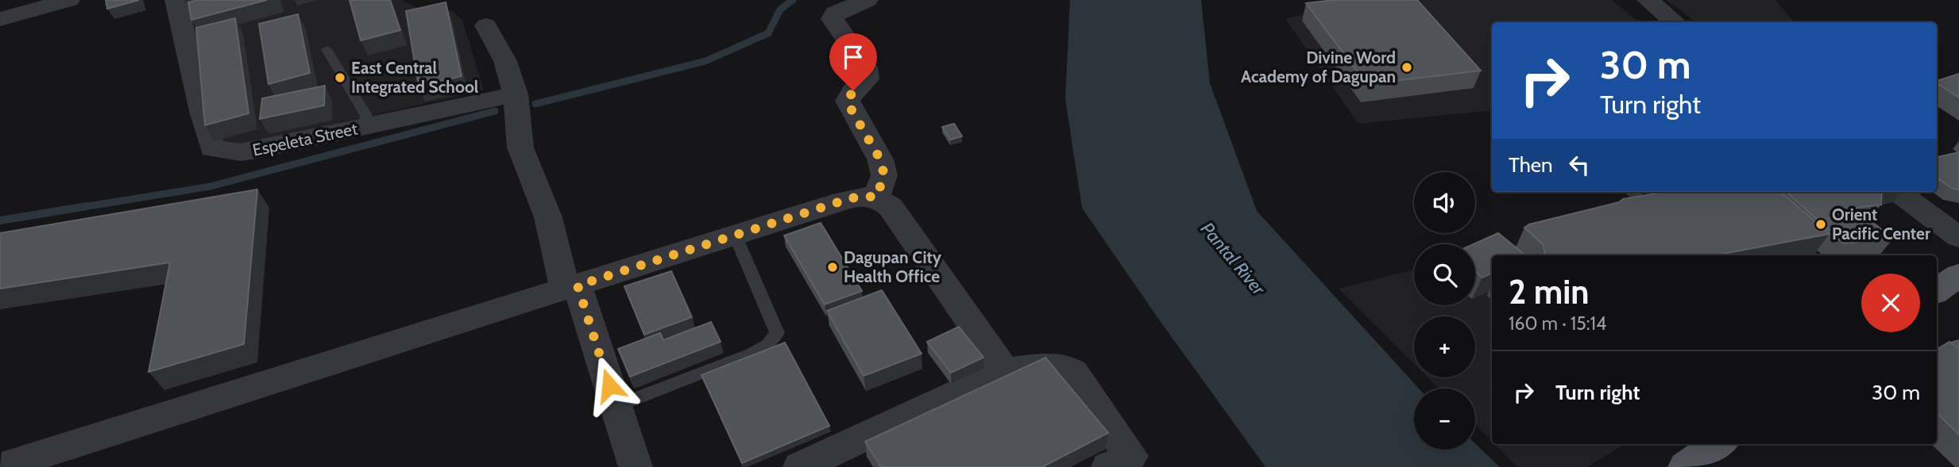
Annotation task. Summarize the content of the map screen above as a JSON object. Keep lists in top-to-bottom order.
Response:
{
  "streets": {
    "street": ["Espeleta Street"]
  },
  "water": ["Pantal River"],
  "places": [
    "Divine Word Academy of Dagupan",
    "East Central Integrated School",
    "Orient Pacific Center",
    "Dagupan City Health Office"
  ],
  "page": {
    "turn": ["30 m", "Turn right"],
    "then": "Then",
    "map_buttons": ["+", "−"],
    "heading": ["2 min", "160 m · 15:14"],
    "list": [
      {
        "name": "Turn right",
        "value": "30 m"
      }
    ]
  }
}
